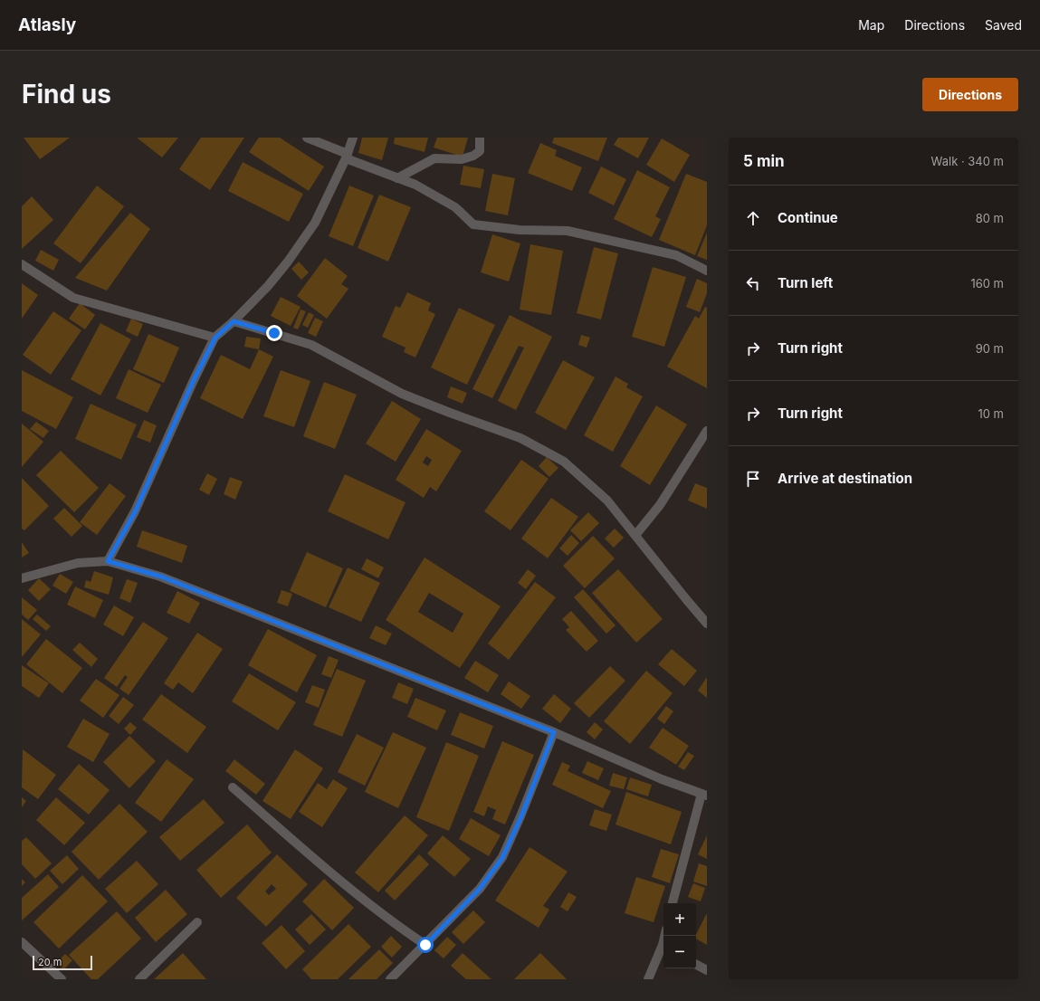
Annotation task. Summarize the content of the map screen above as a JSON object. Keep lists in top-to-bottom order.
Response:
{
  "scale_bar": "20 m",
  "page": {
    "header": "Atlasly",
    "nav": ["Map", "Directions", "Saved"],
    "buttons": "Directions",
    "title": "Find us",
    "heading": ["5 min", "Walk · 340 m"],
    "list": [
      ["Continue", "80 m"],
      ["Turn left", "160 m"],
      ["Turn right", "90 m"],
      ["Turn right", "10 m"],
      "Arrive at destination"
    ],
    "map_buttons": ["+", "−"],
    "scale": "20 m"
  }
}
